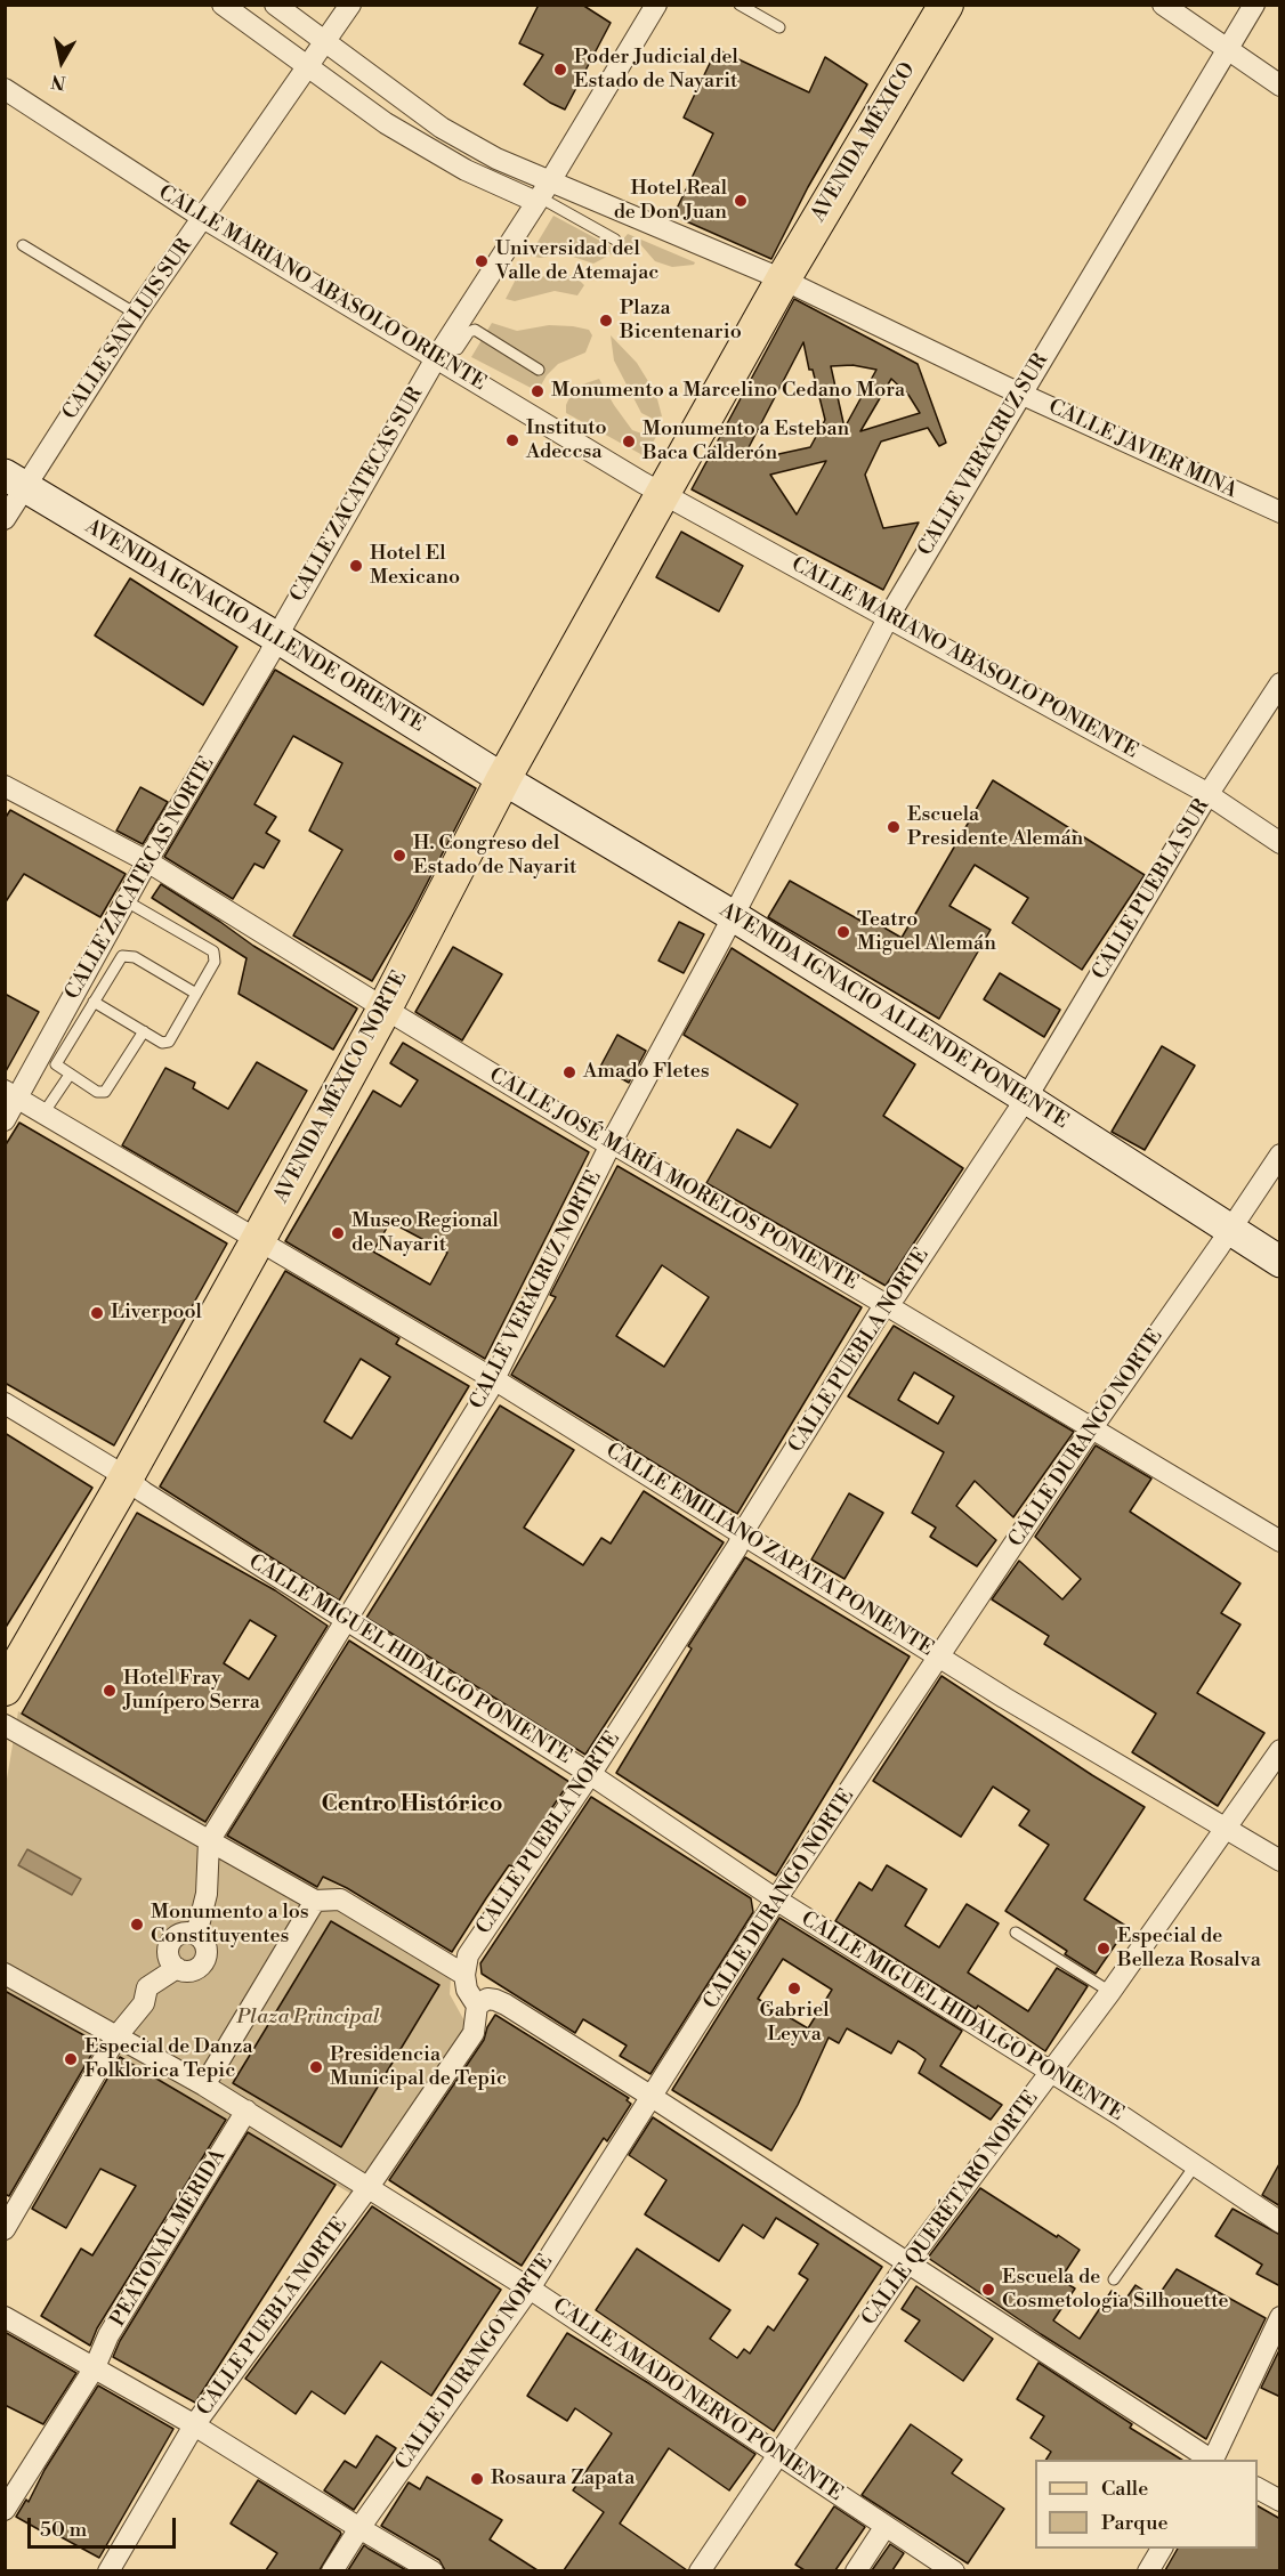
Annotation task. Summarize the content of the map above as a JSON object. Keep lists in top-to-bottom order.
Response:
{
  "streets": {
    "main road": [
      "AVENIDA MÉXICO",
      "AVENIDA IGNACIO ALLENDE ORIENTE",
      "AVENIDA IGNACIO ALLENDE PONIENTE",
      "AVENIDA MÉXICO NORTE"
    ],
    "street": [
      "CALLE MARIANO ABASOLO ORIENTE",
      "CALLE SAN LUIS SUR",
      "CALLE JAVIER MINA",
      "CALLE VERACRUZ SUR",
      "CALLE ZACATECAS SUR",
      "CALLE MARIANO ABASOLO PONIENTE",
      "CALLE ZACATECAS NORTE",
      "CALLE PUEBLA SUR",
      "CALLE JOSÉ MARÍA MORELOS PONIENTE",
      "CALLE VERACRUZ NORTE",
      "CALLE PUEBLA NORTE",
      "CALLE DURANGO NORTE",
      "CALLE EMILIANO ZAPATA PONIENTE",
      "CALLE MIGUEL HIDALGO PONIENTE",
      "CALLE QUERÉTARO NORTE",
      "PEATONAL MÉRIDA",
      "CALLE AMADO NERVO PONIENTE"
    ]
  },
  "crossings": [
    ["AVENIDA MÉXICO", "CALLE MARIANO ABASOLO ORIENTE"],
    ["AVENIDA MÉXICO", "CALLE JAVIER MINA"],
    ["AVENIDA MÉXICO", "CALLE MARIANO ABASOLO PONIENTE"],
    ["AVENIDA MÉXICO", "AVENIDA MÉXICO NORTE"],
    ["CALLE MARIANO ABASOLO ORIENTE", "CALLE SAN LUIS SUR"],
    ["CALLE MARIANO ABASOLO ORIENTE", "CALLE ZACATECAS SUR"],
    ["CALLE MARIANO ABASOLO ORIENTE", "CALLE MARIANO ABASOLO PONIENTE"],
    ["CALLE MARIANO ABASOLO ORIENTE", "AVENIDA MÉXICO NORTE"],
    ["CALLE SAN LUIS SUR", "CALLE JAVIER MINA"],
    ["CALLE SAN LUIS SUR", "AVENIDA IGNACIO ALLENDE ORIENTE"],
    ["CALLE JAVIER MINA", "CALLE VERACRUZ SUR"],
    ["CALLE JAVIER MINA", "CALLE ZACATECAS SUR"],
    ["CALLE VERACRUZ SUR", "CALLE MARIANO ABASOLO PONIENTE"],
    ["CALLE VERACRUZ SUR", "AVENIDA IGNACIO ALLENDE PONIENTE"],
    ["CALLE VERACRUZ SUR", "CALLE VERACRUZ NORTE"],
    ["CALLE ZACATECAS SUR", "AVENIDA IGNACIO ALLENDE ORIENTE"],
    ["CALLE ZACATECAS SUR", "CALLE ZACATECAS NORTE"],
    ["AVENIDA IGNACIO ALLENDE ORIENTE", "CALLE ZACATECAS NORTE"],
    ["AVENIDA IGNACIO ALLENDE ORIENTE", "AVENIDA IGNACIO ALLENDE PONIENTE"],
    ["AVENIDA IGNACIO ALLENDE ORIENTE", "AVENIDA MÉXICO NORTE"],
    ["CALLE MARIANO ABASOLO PONIENTE", "CALLE PUEBLA SUR"],
    ["CALLE MARIANO ABASOLO PONIENTE", "AVENIDA MÉXICO NORTE"],
    ["CALLE ZACATECAS NORTE", "CALLE JOSÉ MARÍA MORELOS PONIENTE"],
    ["CALLE ZACATECAS NORTE", "CALLE EMILIANO ZAPATA PONIENTE"],
    ["CALLE PUEBLA SUR", "AVENIDA IGNACIO ALLENDE PONIENTE"],
    ["CALLE PUEBLA SUR", "CALLE PUEBLA NORTE"],
    ["AVENIDA IGNACIO ALLENDE PONIENTE", "AVENIDA MÉXICO NORTE"],
    ["AVENIDA IGNACIO ALLENDE PONIENTE", "CALLE VERACRUZ NORTE"],
    ["AVENIDA IGNACIO ALLENDE PONIENTE", "CALLE PUEBLA NORTE"],
    ["AVENIDA IGNACIO ALLENDE PONIENTE", "CALLE DURANGO NORTE"],
    ["AVENIDA MÉXICO NORTE", "CALLE JOSÉ MARÍA MORELOS PONIENTE"],
    ["AVENIDA MÉXICO NORTE", "CALLE EMILIANO ZAPATA PONIENTE"],
    ["AVENIDA MÉXICO NORTE", "CALLE MIGUEL HIDALGO PONIENTE"],
    ["CALLE JOSÉ MARÍA MORELOS PONIENTE", "CALLE VERACRUZ NORTE"],
    ["CALLE JOSÉ MARÍA MORELOS PONIENTE", "CALLE PUEBLA NORTE"],
    ["CALLE JOSÉ MARÍA MORELOS PONIENTE", "CALLE DURANGO NORTE"],
    ["CALLE VERACRUZ NORTE", "CALLE EMILIANO ZAPATA PONIENTE"],
    ["CALLE VERACRUZ NORTE", "CALLE MIGUEL HIDALGO PONIENTE"],
    ["CALLE PUEBLA NORTE", "CALLE EMILIANO ZAPATA PONIENTE"],
    ["CALLE PUEBLA NORTE", "CALLE MIGUEL HIDALGO PONIENTE"],
    ["CALLE PUEBLA NORTE", "CALLE AMADO NERVO PONIENTE"],
    ["CALLE DURANGO NORTE", "CALLE EMILIANO ZAPATA PONIENTE"],
    ["CALLE DURANGO NORTE", "CALLE MIGUEL HIDALGO PONIENTE"],
    ["CALLE DURANGO NORTE", "CALLE AMADO NERVO PONIENTE"],
    ["CALLE EMILIANO ZAPATA PONIENTE", "CALLE QUERÉTARO NORTE"],
    ["CALLE MIGUEL HIDALGO PONIENTE", "CALLE QUERÉTARO NORTE"],
    ["CALLE QUERÉTARO NORTE", "CALLE AMADO NERVO PONIENTE"],
    ["PEATONAL MÉRIDA", "CALLE AMADO NERVO PONIENTE"]
  ],
  "districts": ["Centro Histórico"],
  "parks": ["Plaza Principal"],
  "places": [
    "Poder Judicial del Estado de Nayarit",
    "Hotel Real de Don Juan",
    "Universidad del Valle de Atemajac",
    "Plaza Bicentenario",
    "Monumento a Marcelino Cedano Mora",
    "Instituto Adeccsa",
    "Monumento a Esteban Baca Calderón",
    "Hotel El Mexicano",
    "Escuela Presidente Alemán",
    "H. Congreso del Estado de Nayarit",
    "Teatro Miguel Alemán",
    "Amado Fletes",
    "Museo Regional de Nayarit",
    "Liverpool",
    "Hotel Fray Junípero Serra",
    "Monumento a los Constituyentes",
    "Especial de Belleza Rosalva",
    "Gabriel Leyva",
    "Especial de Danza Folklorica Tepic",
    "Presidencia Municipal de Tepic",
    "Escuela de Cosmetologia Silhouette",
    "Rosaura Zapata"
  ],
  "legend": ["Calle", "Parque"],
  "scale_bar": "50 m",
  "north": "bottom"
}
